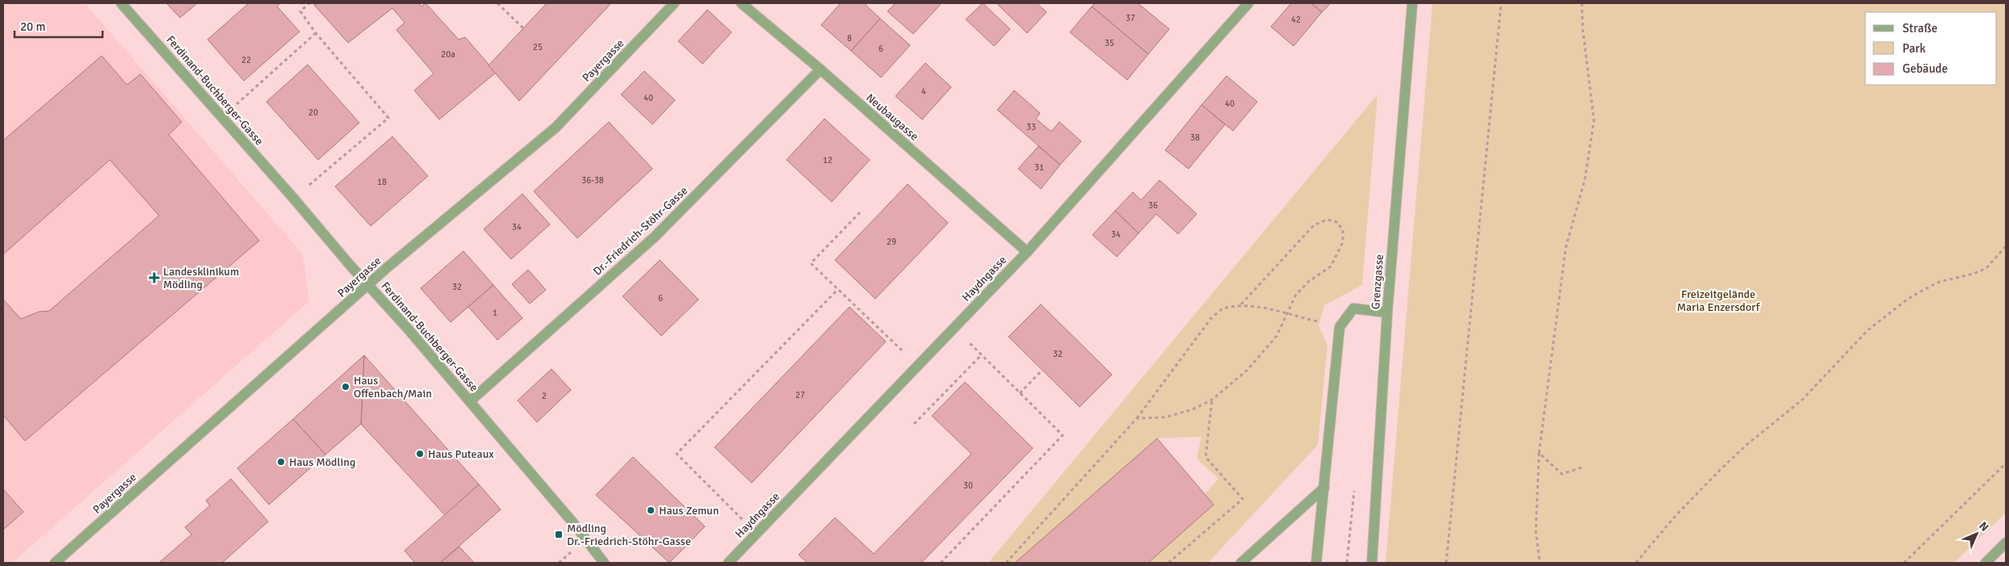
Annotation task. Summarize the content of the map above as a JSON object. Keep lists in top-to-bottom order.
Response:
{
  "streets": {
    "street": [
      "Payergasse",
      "Ferdinand-Buchberger-Gasse",
      "Neubaugasse",
      "Dr.-Friedrich-Stöhr-Gasse",
      "Haydngasse",
      "Grenzgasse"
    ]
  },
  "crossings": [
    ["Payergasse", "Ferdinand-Buchberger-Gasse"],
    ["Ferdinand-Buchberger-Gasse", "Dr.-Friedrich-Stöhr-Gasse"],
    ["Neubaugasse", "Dr.-Friedrich-Stöhr-Gasse"],
    ["Neubaugasse", "Haydngasse"]
  ],
  "parks": ["Freizeitgelände Maria Enzersdorf"],
  "places": {
    "health": ["Landesklinikum Mödling"],
    "other": [
      "Haus Offenbach/Main",
      "Haus Puteaux",
      "Haus Mödling",
      "Haus Zemun"
    ],
    "transit": ["Mödling Dr.-Friedrich-Stöhr-Gasse"]
  },
  "house_numbers": [
    "37",
    "42",
    "8",
    "35",
    "25",
    "6",
    "20a",
    "22",
    "4",
    "40",
    "40",
    "20",
    "33",
    "38",
    "12",
    "31",
    "36-38",
    "18",
    "36",
    "34",
    "34",
    "29",
    "32",
    "6",
    "1",
    "32",
    "27",
    "2",
    "30"
  ],
  "legend": ["Straße", "Park", "Gebäude"],
  "scale_bar": "20 m",
  "north": "top right"
}
